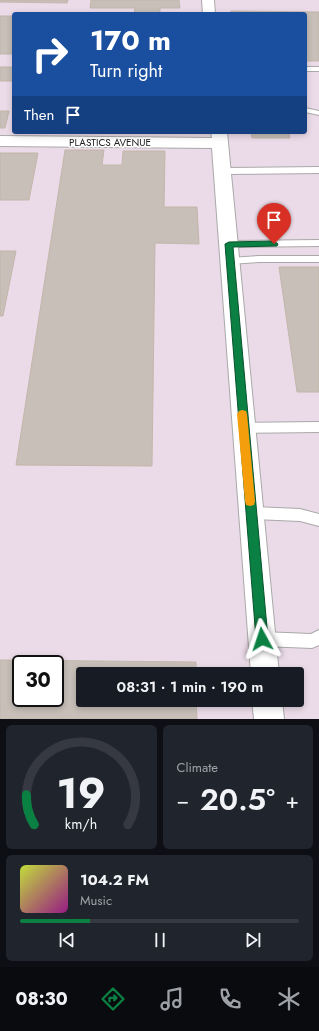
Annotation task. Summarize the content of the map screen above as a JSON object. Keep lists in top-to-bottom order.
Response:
{
  "streets": {
    "street": ["PLASTICS AVENUE"]
  },
  "page": {
    "turn": ["170 m", "Turn right"],
    "then": "Then",
    "limit": "30",
    "trip": "08:31 · 1 min · 190 m",
    "tile": "Climate",
    "heat": ["−", "20.5°", "+"],
    "song": ["104.2 FM", "Music"],
    "tabs": "08:30",
    "gauge": ["19", "km/h"]
  }
}
